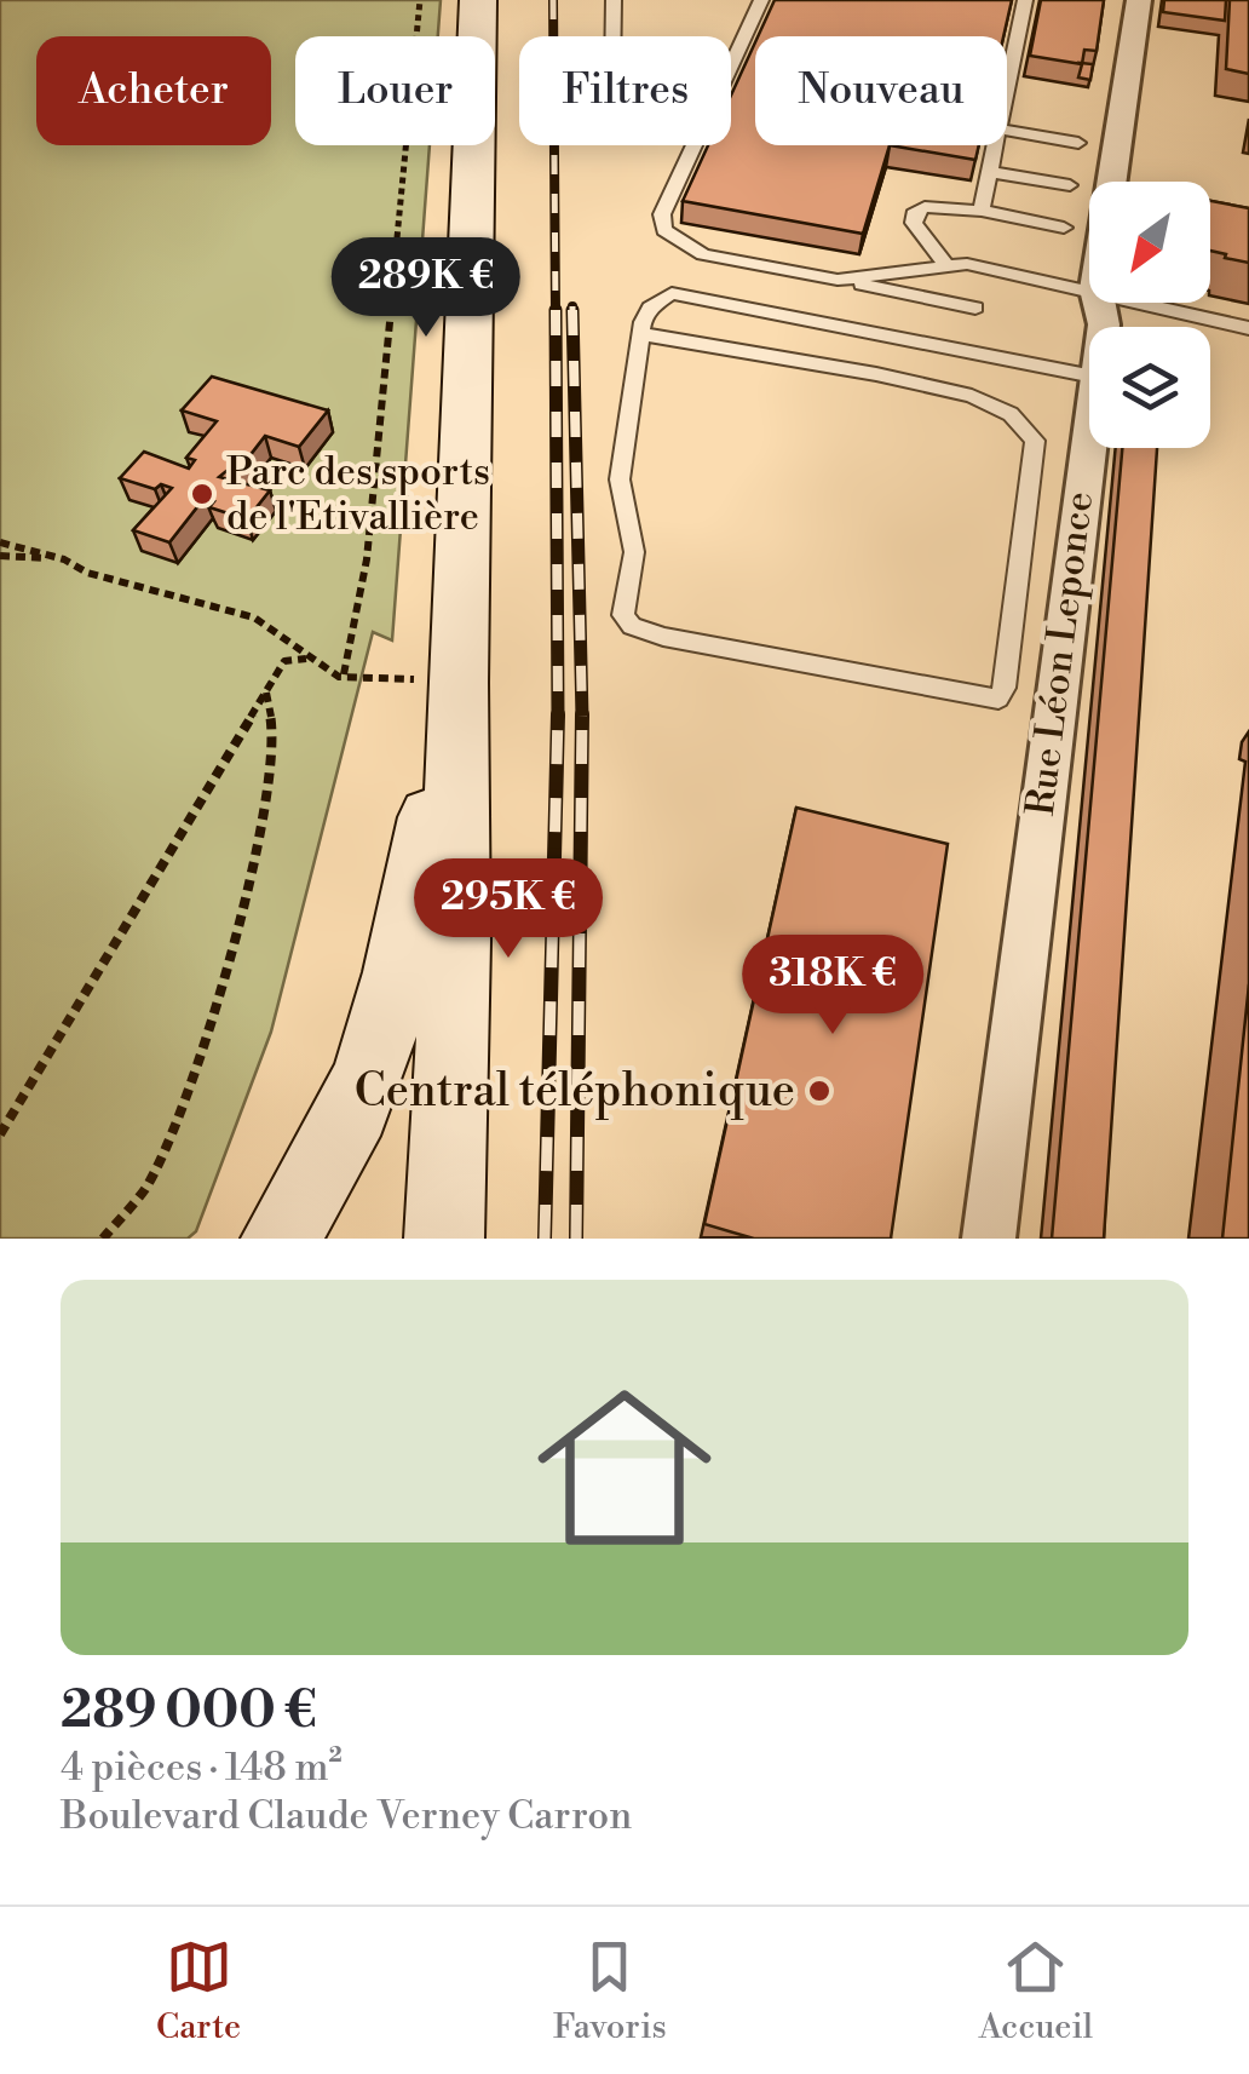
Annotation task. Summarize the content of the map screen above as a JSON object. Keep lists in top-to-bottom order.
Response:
{
  "streets": {
    "street": ["Rue Léon Leponce"]
  },
  "places": ["Parc des sports de l'Etivallière", "Central téléphonique"],
  "north": "bottom left",
  "page": {
    "chip": [
      "Acheter",
      "Louer",
      "Filtres",
      "Nouveau"
    ],
    "price": ["289K €", "295K €", "318K €"],
    "list": [
      {
        "name": "289 000 €",
        "note": "4 pièces · 148 m² · Boulevard Claude Verney Carron"
      }
    ],
    "tabs": ["Carte", "Favoris", "Accueil"]
  }
}
